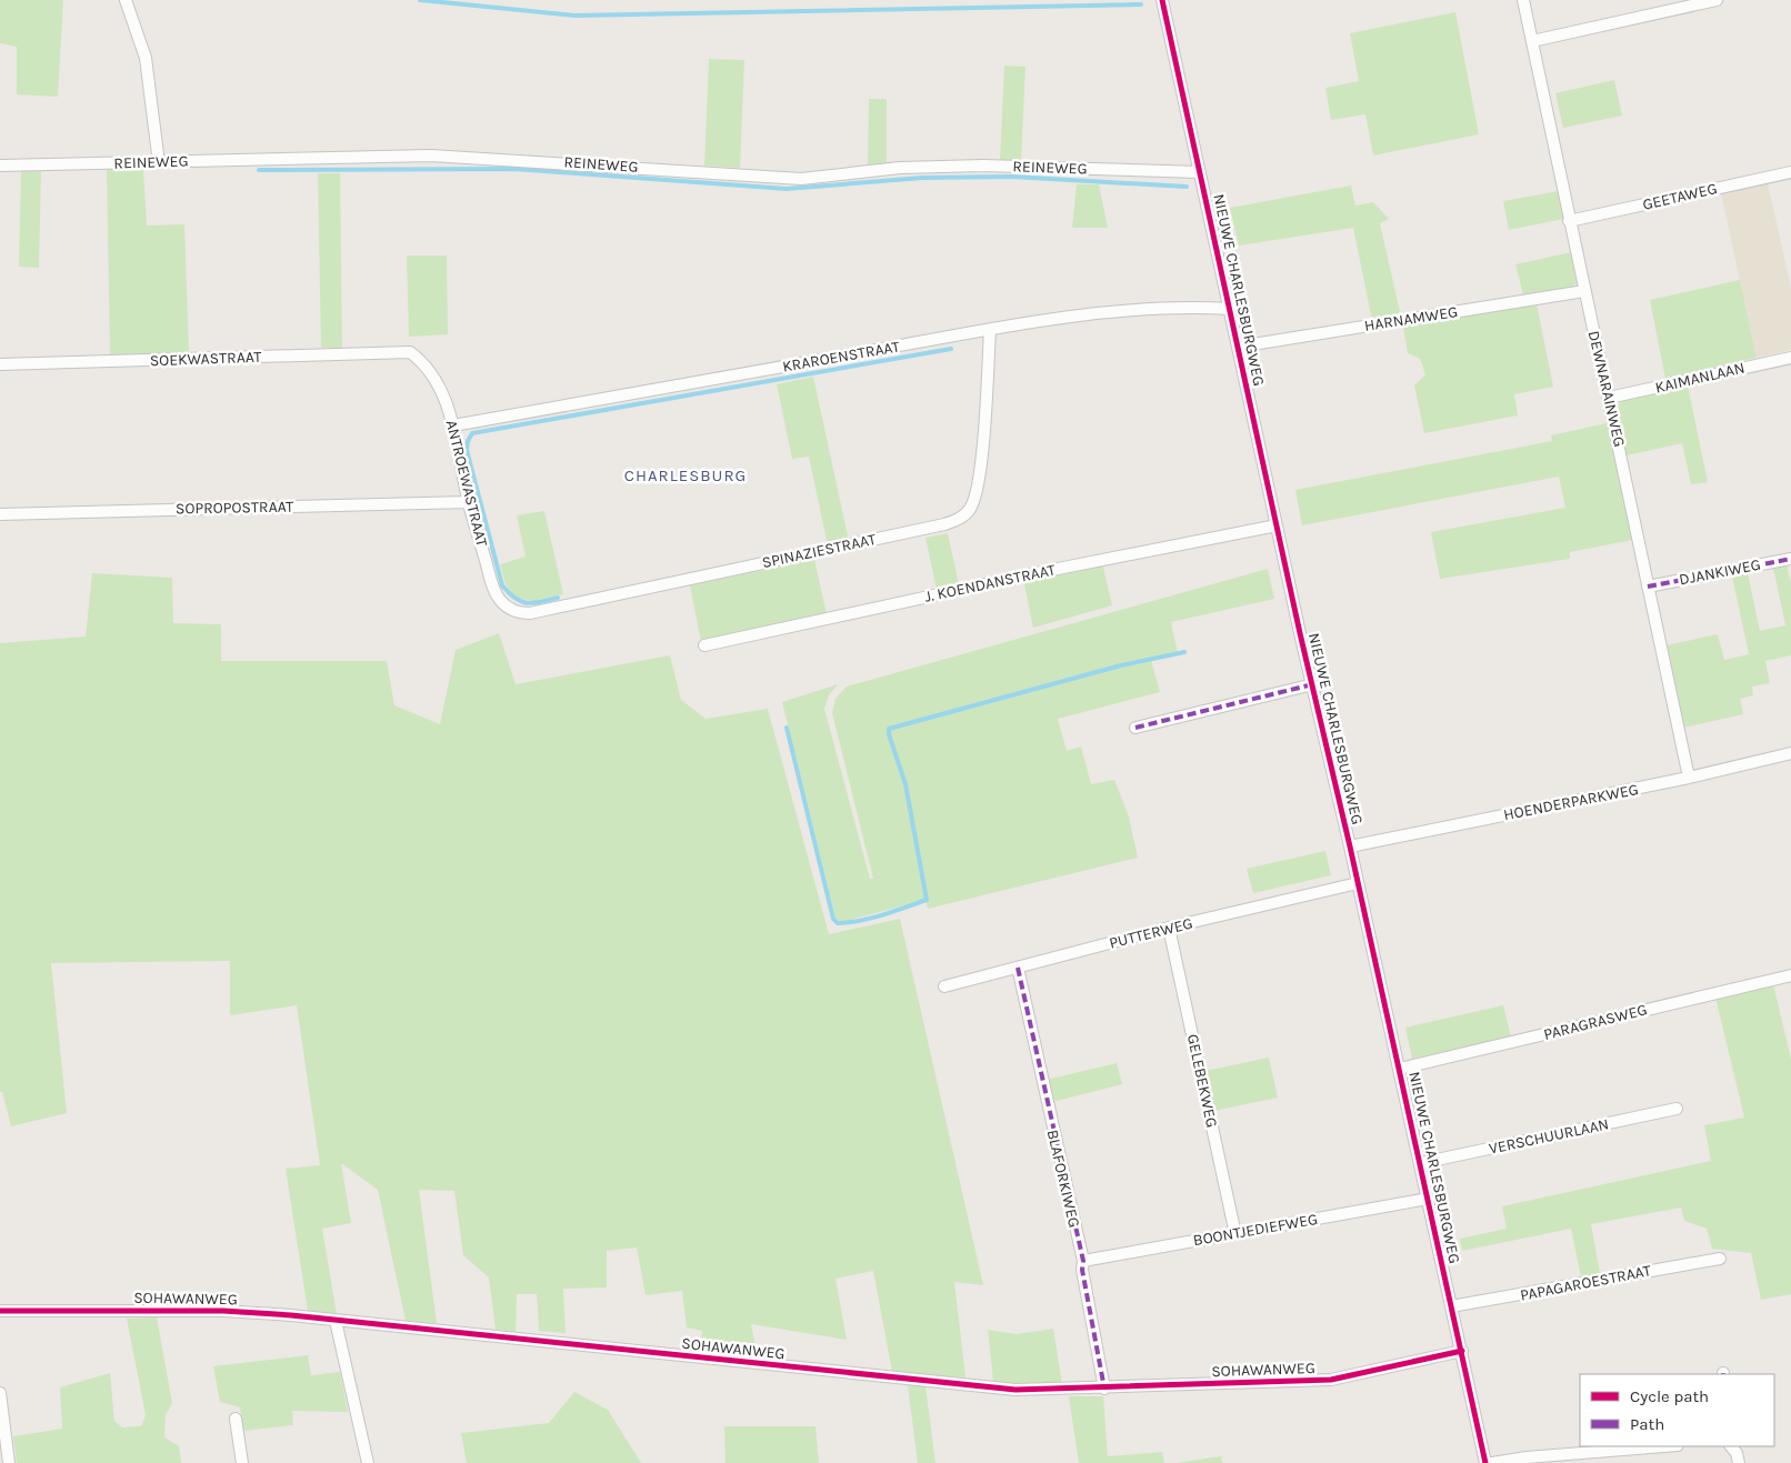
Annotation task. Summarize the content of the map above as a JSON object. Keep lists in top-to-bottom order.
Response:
{
  "streets": {
    "street": [
      "REINEWEG",
      "GEETAWEG",
      "NIEUWE CHARLESBURGWEG",
      "HARNAMWEG",
      "KRAROENSTRAAT",
      "SOEKWASTRAAT",
      "KAIMANLAAN",
      "DEWNARAINWEG",
      "ANTROEWASTRAAT",
      "SOPROPOSTRAAT",
      "SPINAZIESTRAAT",
      "DJANKIWEG",
      "J. KOENDANSTRAAT",
      "HOENDERPARKWEG",
      "PUTTERWEG",
      "PARAGRASWEG",
      "GELEBEKWEG",
      "VERSCHUURLAAN",
      "BLAFORKIWEG",
      "BOONTJEDIEFWEG",
      "PAPAGAROESTRAAT",
      "SOHAWANWEG"
    ]
  },
  "crossings": [
    ["REINEWEG", "NIEUWE CHARLESBURGWEG"],
    ["GEETAWEG", "DEWNARAINWEG"],
    ["NIEUWE CHARLESBURGWEG", "HARNAMWEG"],
    ["NIEUWE CHARLESBURGWEG", "KRAROENSTRAAT"],
    ["NIEUWE CHARLESBURGWEG", "J. KOENDANSTRAAT"],
    ["NIEUWE CHARLESBURGWEG", "HOENDERPARKWEG"],
    ["NIEUWE CHARLESBURGWEG", "PUTTERWEG"],
    ["NIEUWE CHARLESBURGWEG", "PARAGRASWEG"],
    ["NIEUWE CHARLESBURGWEG", "VERSCHUURLAAN"],
    ["NIEUWE CHARLESBURGWEG", "BOONTJEDIEFWEG"],
    ["NIEUWE CHARLESBURGWEG", "PAPAGAROESTRAAT"],
    ["NIEUWE CHARLESBURGWEG", "SOHAWANWEG"],
    ["HARNAMWEG", "DEWNARAINWEG"],
    ["KRAROENSTRAAT", "ANTROEWASTRAAT"],
    ["KRAROENSTRAAT", "SPINAZIESTRAAT"],
    ["SOEKWASTRAAT", "ANTROEWASTRAAT"],
    ["KAIMANLAAN", "DEWNARAINWEG"],
    ["DEWNARAINWEG", "DJANKIWEG"],
    ["DEWNARAINWEG", "HOENDERPARKWEG"],
    ["ANTROEWASTRAAT", "SOPROPOSTRAAT"],
    ["ANTROEWASTRAAT", "SPINAZIESTRAAT"],
    ["PUTTERWEG", "GELEBEKWEG"],
    ["PUTTERWEG", "BLAFORKIWEG"],
    ["GELEBEKWEG", "BOONTJEDIEFWEG"],
    ["BLAFORKIWEG", "BOONTJEDIEFWEG"],
    ["BLAFORKIWEG", "SOHAWANWEG"]
  ],
  "districts": ["CHARLESBURG"],
  "legend": ["Cycle path", "Path"]
}
